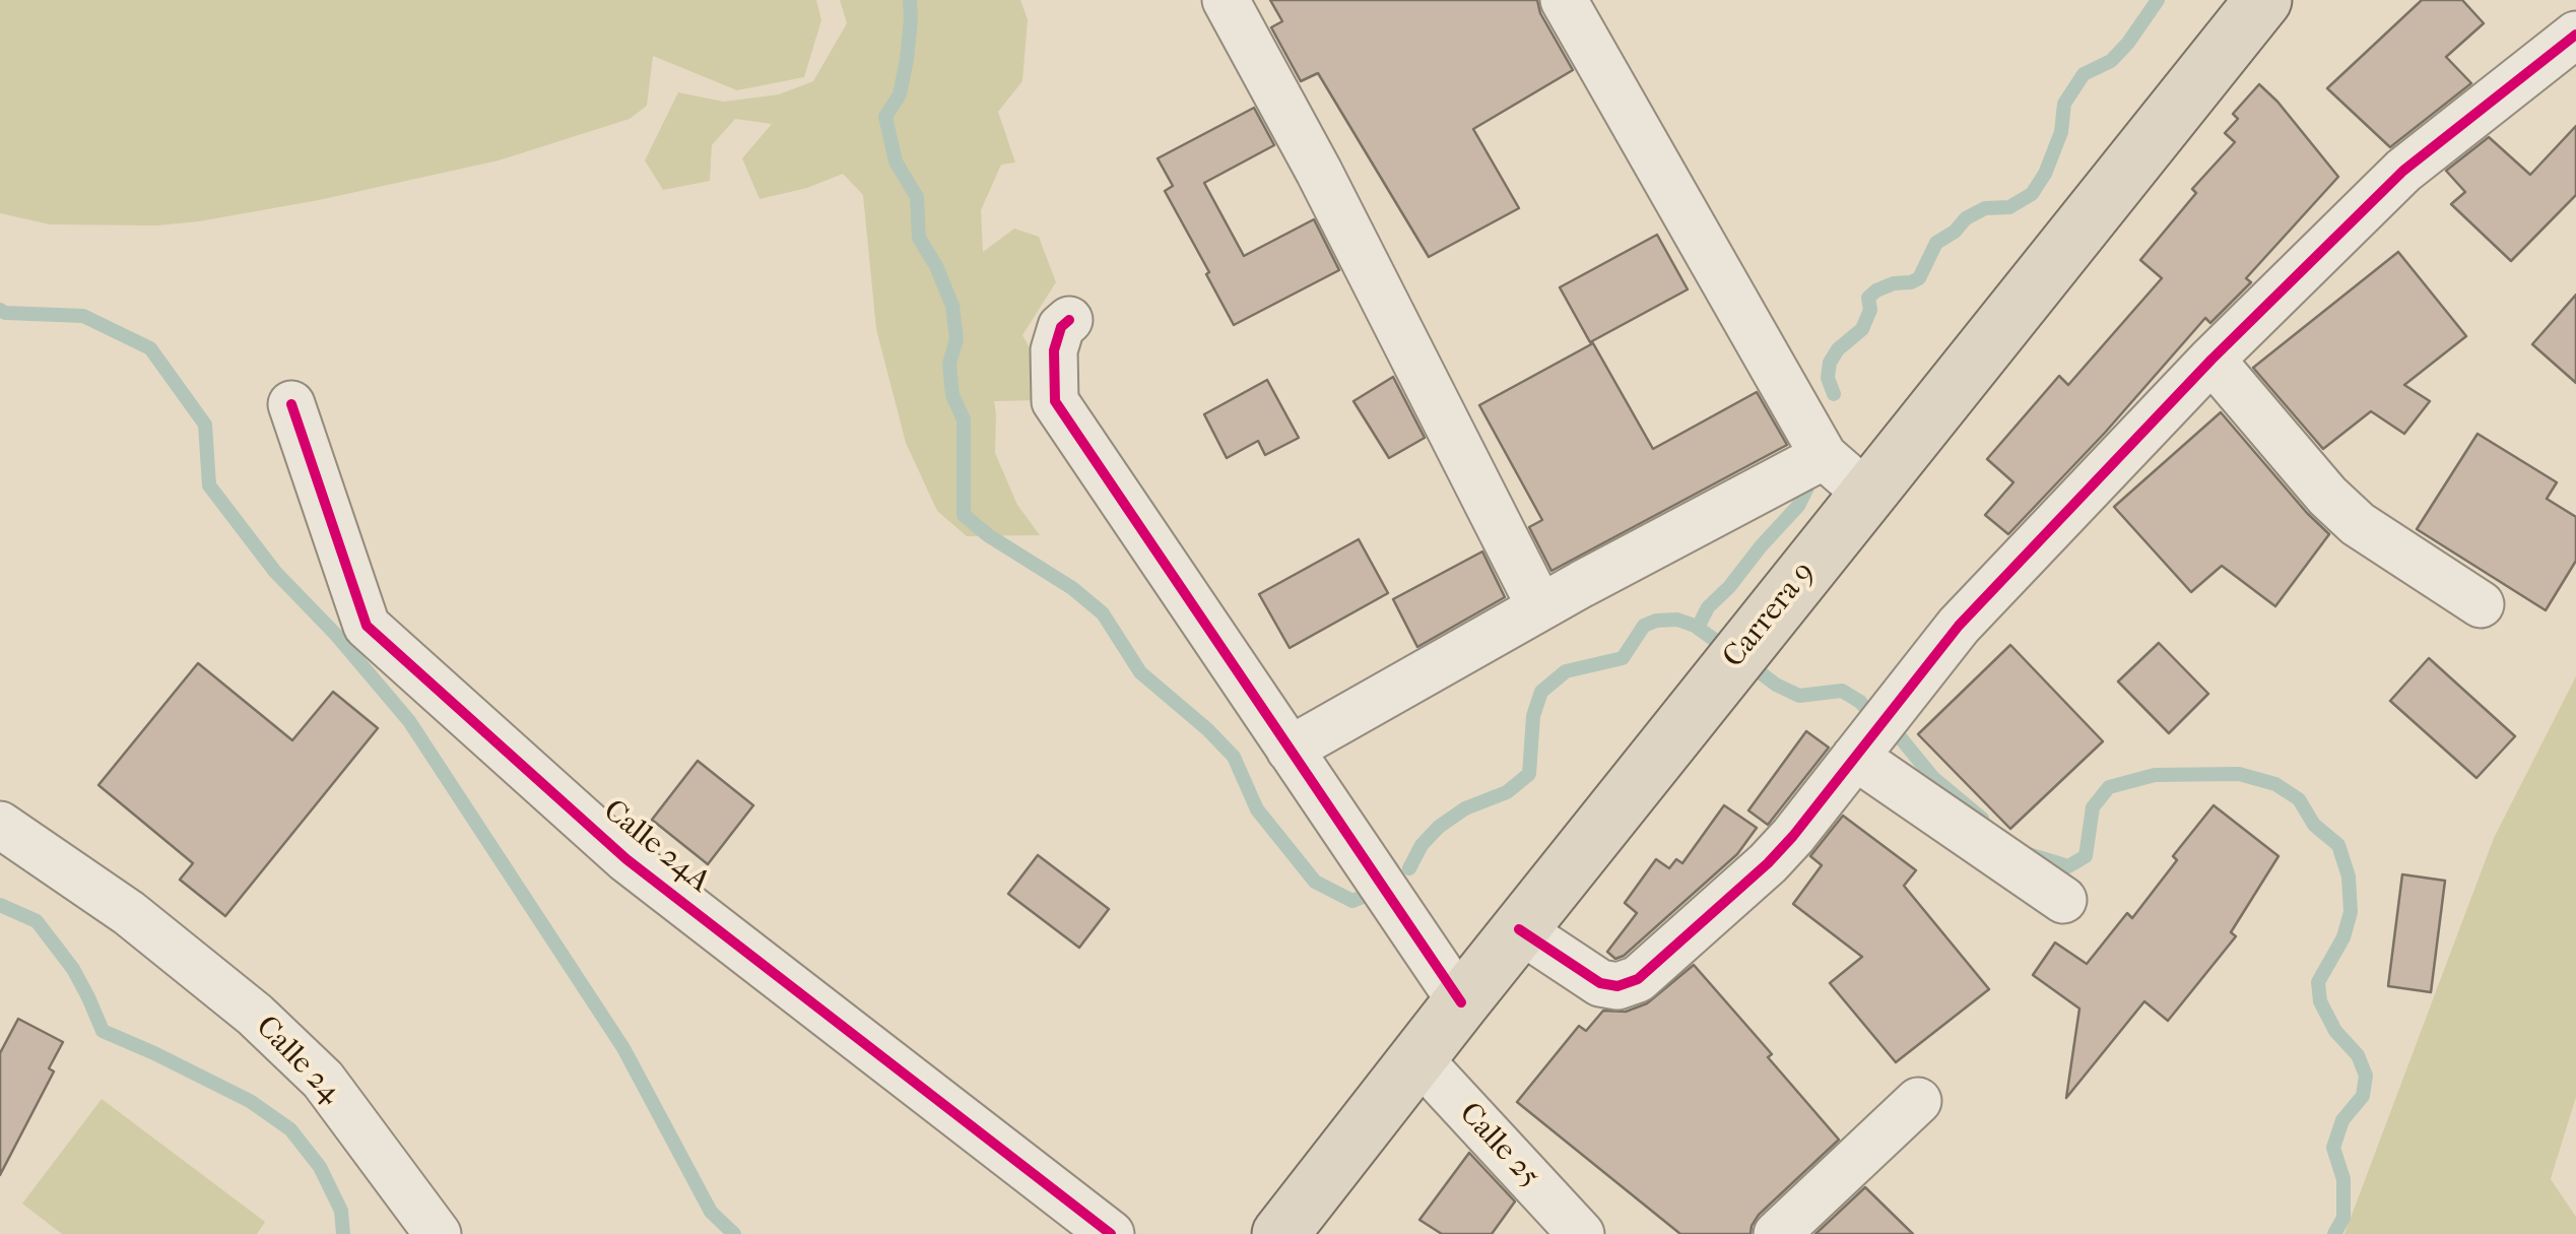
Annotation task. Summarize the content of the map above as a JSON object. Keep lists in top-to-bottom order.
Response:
{
  "streets": {
    "highway": ["Carrera 9"],
    "street": ["Calle 24A", "Calle 24", "Calle 25"]
  },
  "crossings": [
    ["Carrera 9", "Calle 25"]
  ]
}
